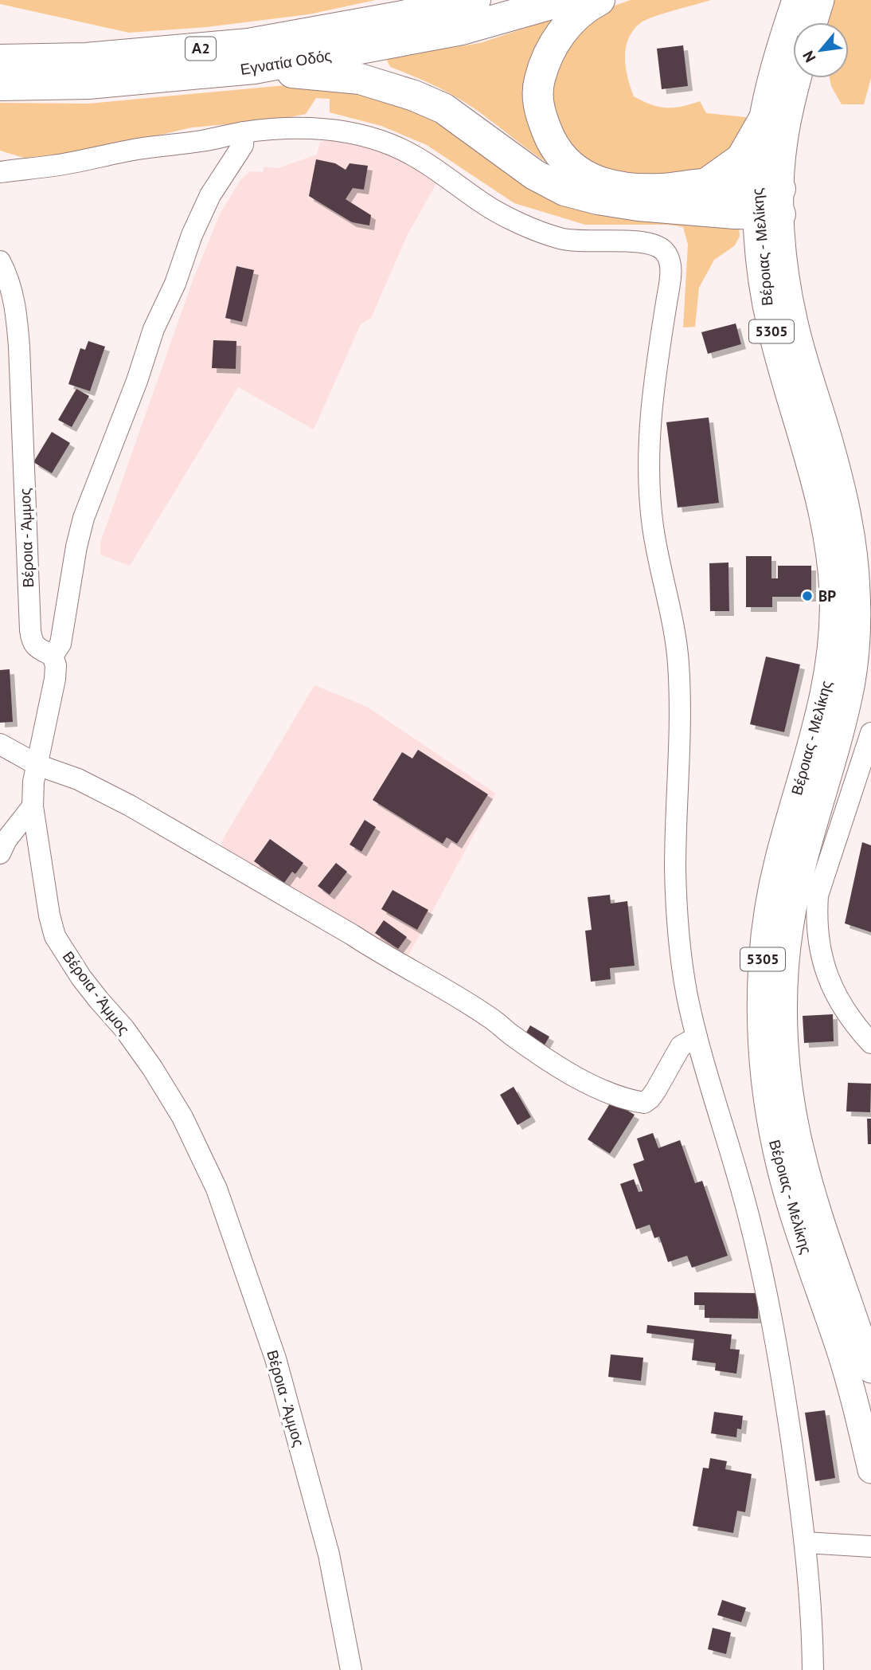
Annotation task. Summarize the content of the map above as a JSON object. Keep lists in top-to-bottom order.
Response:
{
  "streets": {
    "highway": ["Α2", "Εγνατία Οδός"],
    "main road": ["Βέροιας - Μελίκης", "5305"],
    "street": ["Βέροια - Άμμος"]
  },
  "places": ["BP"],
  "north": "bottom left"
}
